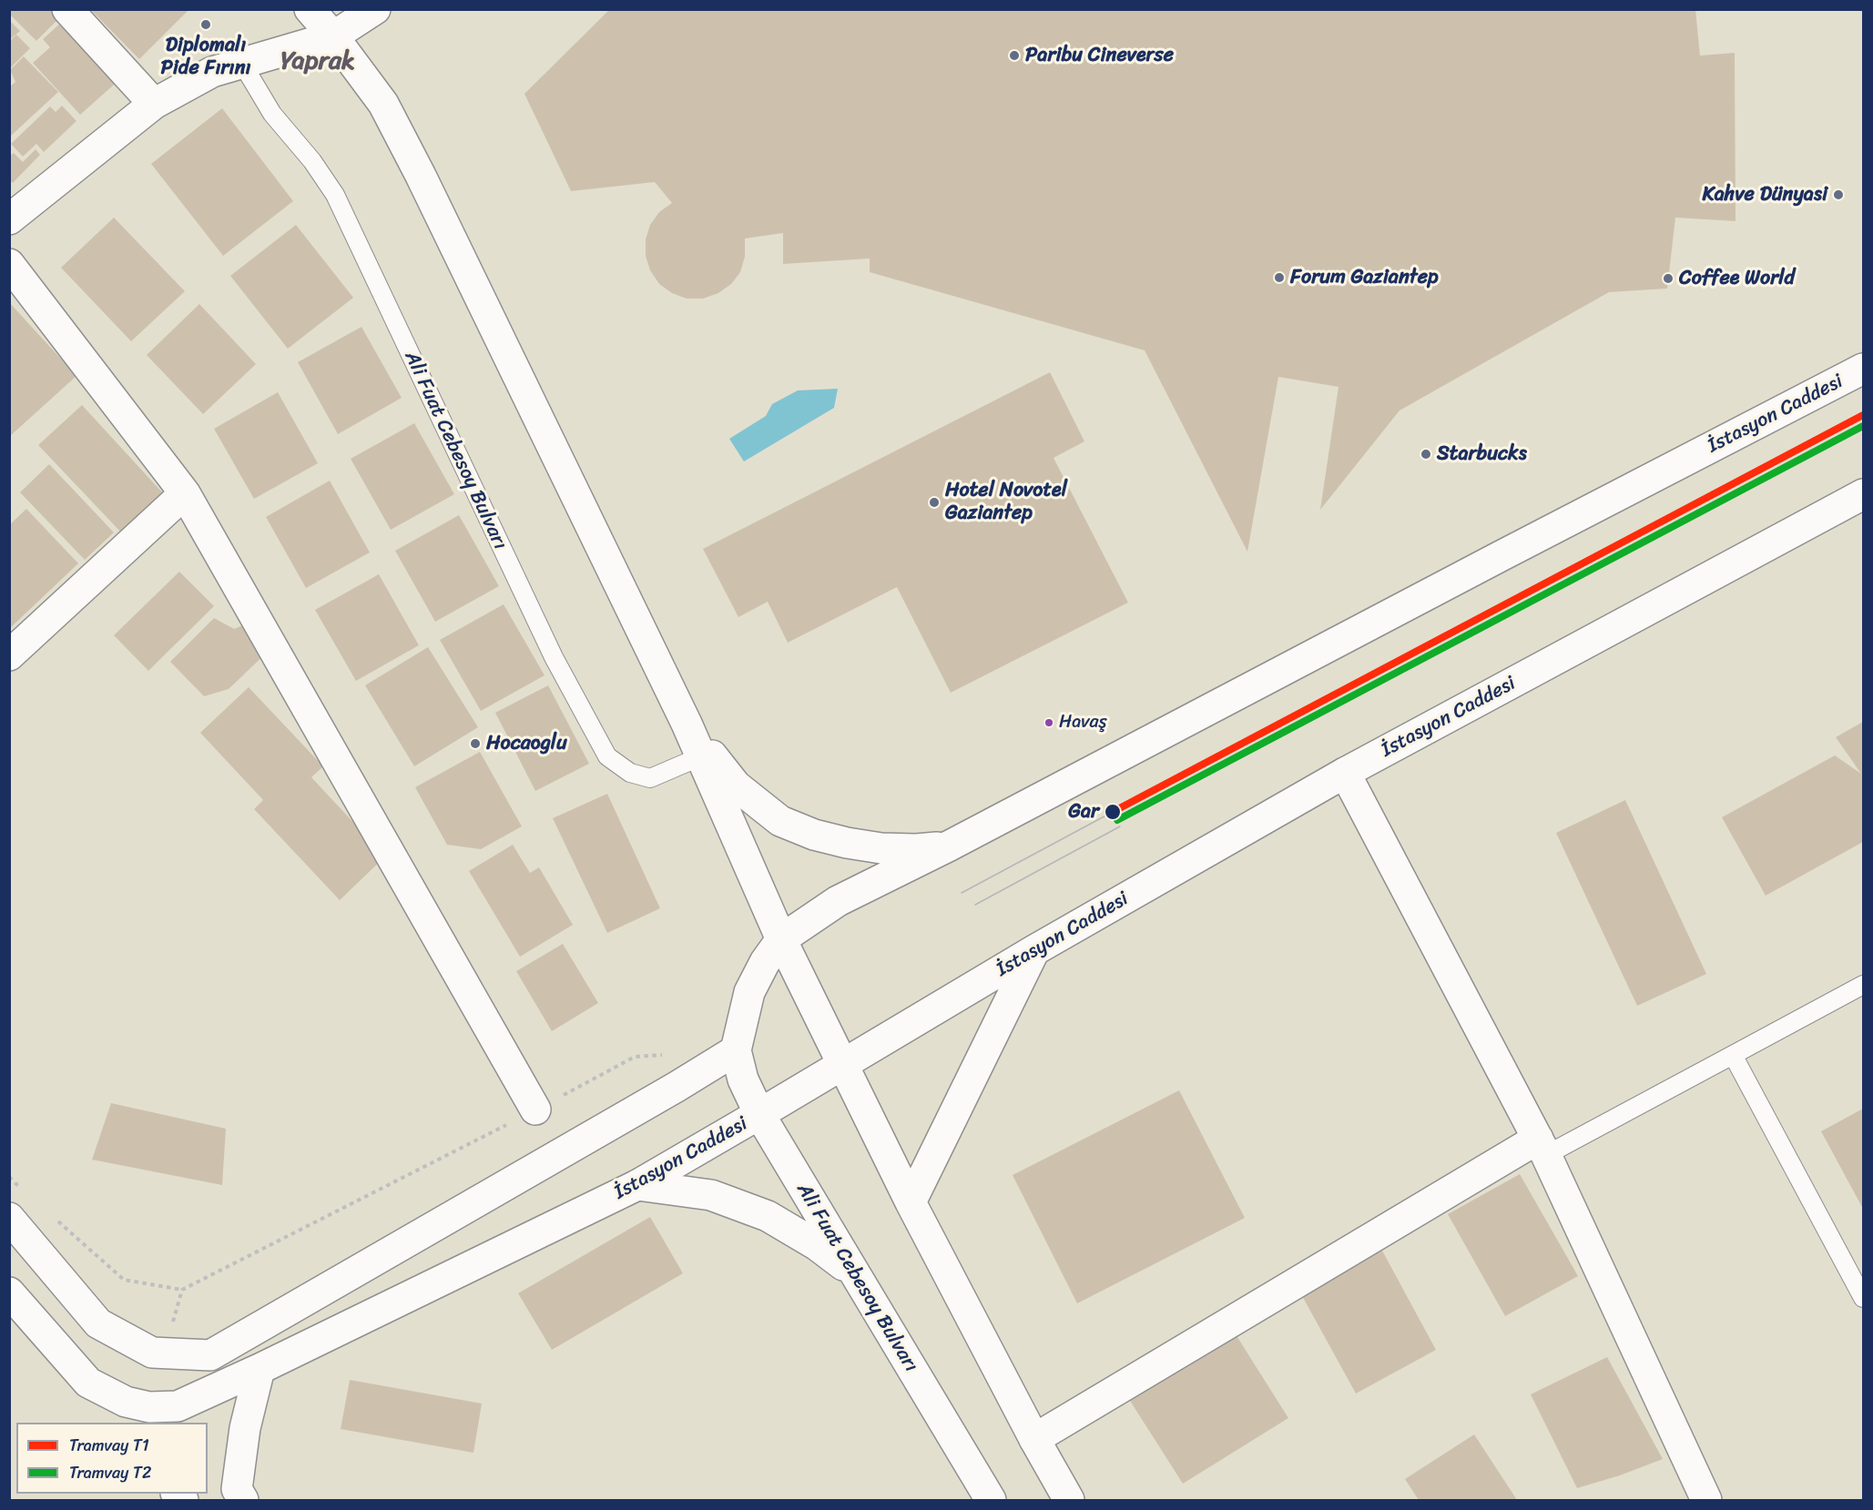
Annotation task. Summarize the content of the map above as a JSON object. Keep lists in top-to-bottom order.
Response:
{
  "streets": {
    "street": ["İstasyon Caddesi", "Ali Fuat Cebesoy Bulvarı"]
  },
  "crossings": [
    ["İstasyon Caddesi", "Ali Fuat Cebesoy Bulvarı"]
  ],
  "districts": ["Yaprak"],
  "places": [
    "Diplomalı Pide Fırını",
    "Paribu Cineverse",
    "Kahve Dünyasi",
    "Forum Gaziantep",
    "Coffee World",
    "Starbucks",
    "Hotel Novotel Gaziantep",
    "Havaş",
    "Hocaoglu",
    "Gar"
  ],
  "lines": ["tram line T1", "tram line T2"],
  "legend": ["Tramvay T1", "Tramvay T2"]
}
